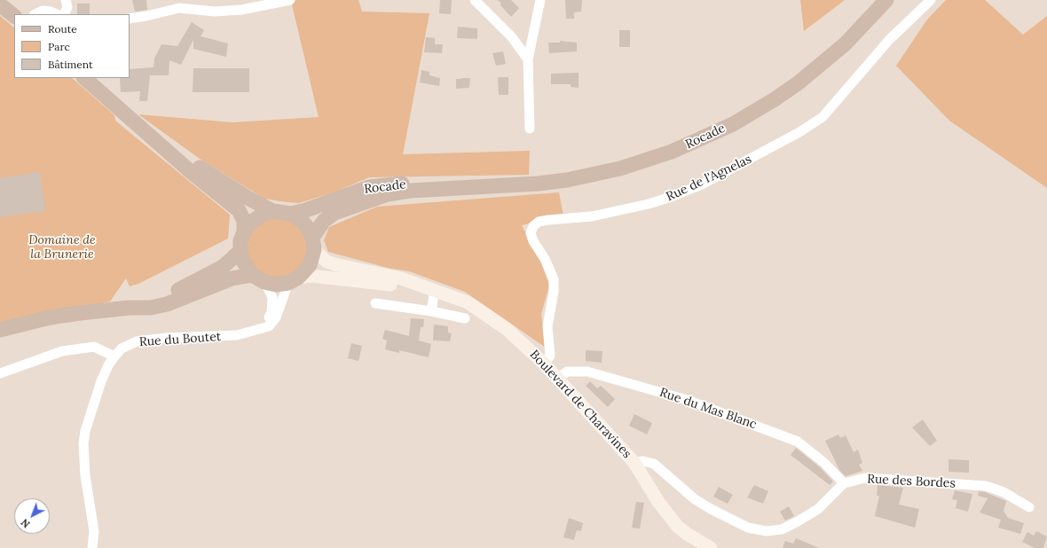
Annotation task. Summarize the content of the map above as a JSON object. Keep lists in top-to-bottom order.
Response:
{
  "streets": {
    "main road": ["Rocade", "Boulevard de Charavines"],
    "street": [
      "Rue de l'Agnelas",
      "Rue du Boutet",
      "Rue du Mas Blanc",
      "Rue des Bordes"
    ]
  },
  "crossings": [
    ["Rocade", "Rue du Boutet"],
    ["Rocade", "Boulevard de Charavines"],
    ["Rue de l'Agnelas", "Boulevard de Charavines"],
    ["Rue du Boutet", "Boulevard de Charavines"],
    ["Boulevard de Charavines", "Rue du Mas Blanc"],
    ["Boulevard de Charavines", "Rue des Bordes"],
    ["Rue du Mas Blanc", "Rue des Bordes"]
  ],
  "parks": ["Domaine de la Brunerie"],
  "legend": ["Route", "Parc", "Bâtiment"],
  "north": "bottom left"
}
